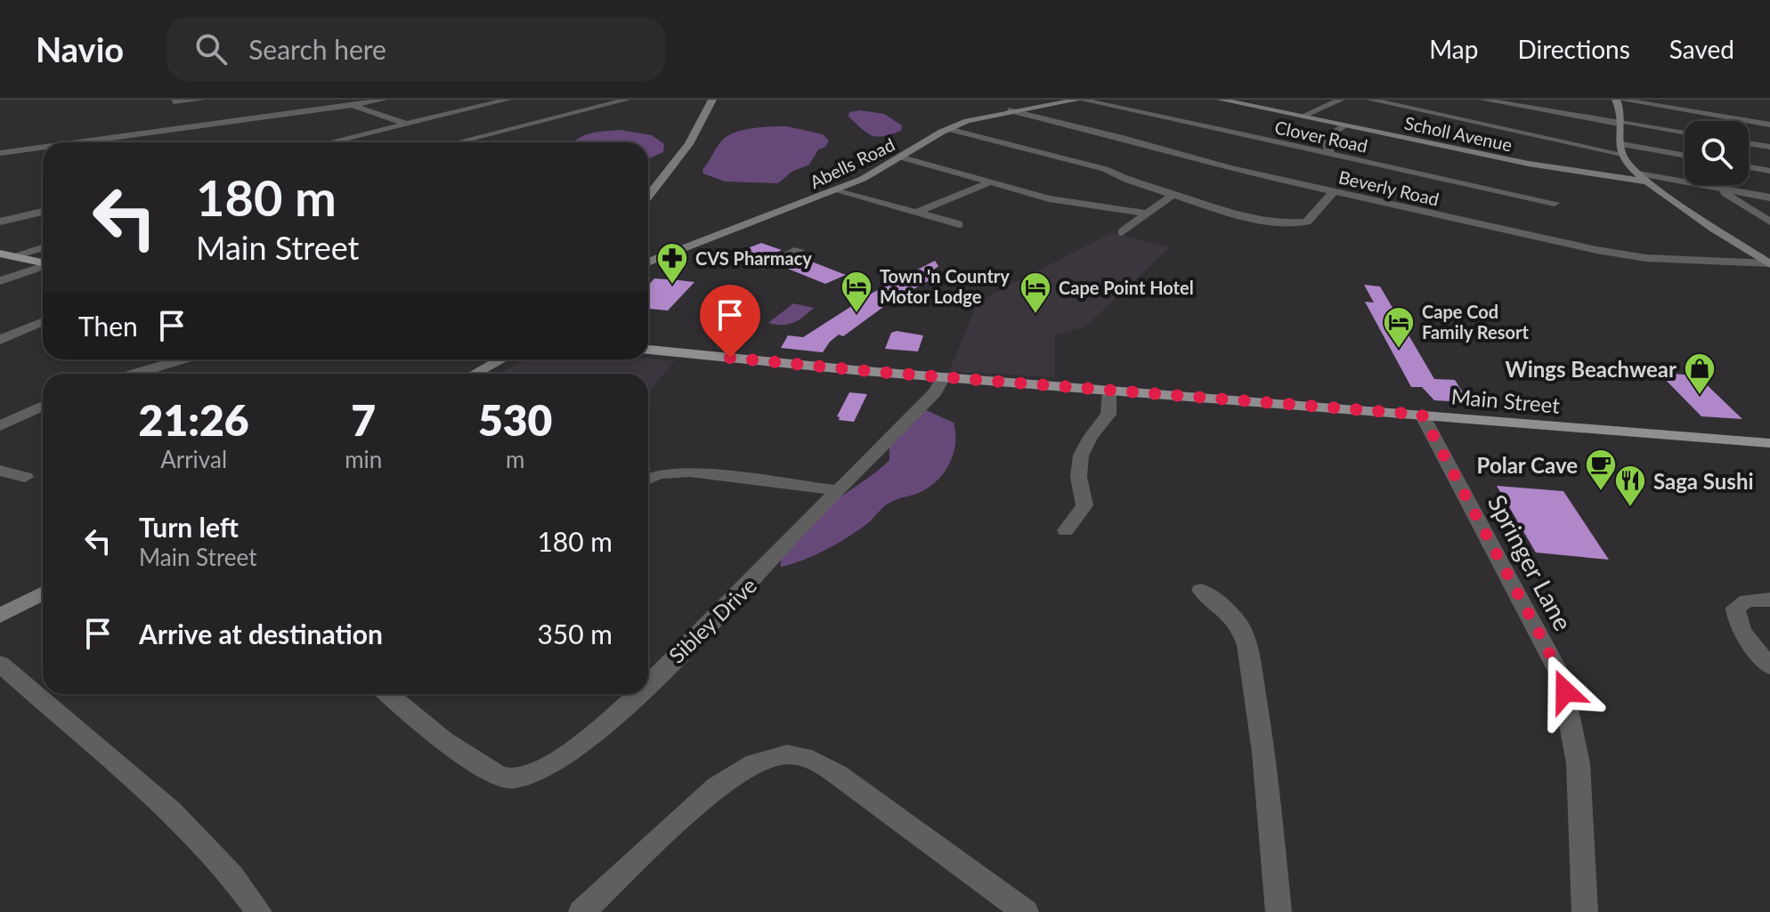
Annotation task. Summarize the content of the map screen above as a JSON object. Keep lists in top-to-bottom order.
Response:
{
  "streets": {
    "main road": ["Main Street"],
    "street": [
      "Scholl Avenue",
      "Clover Road",
      "Abells Road",
      "Beverly Road",
      "Springer Lane",
      "Sibley Drive"
    ]
  },
  "crossings": [
    ["Clover Road", "Abells Road"],
    ["Abells Road", "Beverly Road"],
    ["Main Street", "Springer Lane"],
    ["Main Street", "Sibley Drive"]
  ],
  "places": {
    "pharmacy": ["CVS Pharmacy"],
    "hotel": ["Town 'n Country Motor Lodge", "Cape Point Hotel", "Cape Cod Family Resort"],
    "shop": ["Wings Beachwear"],
    "cafe": ["Polar Cave"],
    "restaurant": ["Saga Sushi"]
  },
  "page": {
    "header": "Navio",
    "search": "Search here",
    "nav": ["Map", "Directions", "Saved"],
    "turn": ["180 m", "Main Street"],
    "then": "Then",
    "eta": [
      "21:26",
      "Arrival",
      "7",
      "min",
      "530",
      "m"
    ],
    "list": [
      {
        "name": "Turn left",
        "note": "Main Street",
        "value": "180 m"
      },
      {
        "name": "Arrive at destination",
        "value": "350 m"
      }
    ]
  }
}
